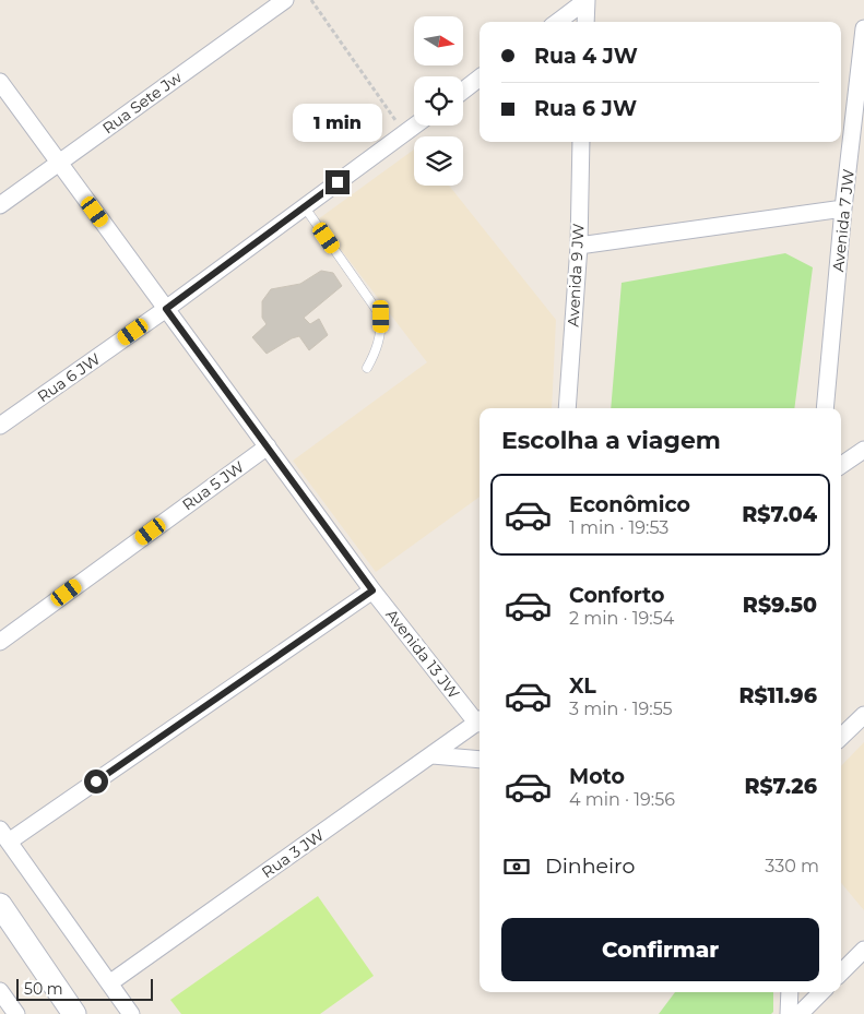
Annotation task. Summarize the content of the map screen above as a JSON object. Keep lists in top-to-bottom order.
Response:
{
  "streets": {
    "street": [
      "Rua Sete Jw",
      "Avenida 7 JW",
      "Avenida 9 JW",
      "Rua 6 JW",
      "Rua 5 JW",
      "Avenida 13 JW",
      "Rua 3 JW"
    ]
  },
  "crossings": [
    ["Rua Sete Jw", "Avenida 13 JW"],
    ["Rua 6 JW", "Avenida 13 JW"],
    ["Rua 5 JW", "Avenida 13 JW"]
  ],
  "scale_bar": "50 m",
  "north": "right",
  "page": {
    "banner": ["Rua 4 JW", "Rua 6 JW"],
    "bubble": "1 min",
    "heading": "Escolha a viagem",
    "list": [
      {
        "name": "Econômico",
        "note": "1 min · 19:53",
        "value": "R$7.04"
      },
      {
        "name": "Conforto",
        "note": "2 min · 19:54",
        "value": "R$9.50"
      },
      {
        "name": "XL",
        "note": "3 min · 19:55",
        "value": "R$11.96"
      },
      {
        "name": "Moto",
        "note": "4 min · 19:56",
        "value": "R$7.26"
      }
    ],
    "pay": ["Dinheiro", "330 m"],
    "buttons": "Confirmar",
    "scale": "50 m"
  }
}
